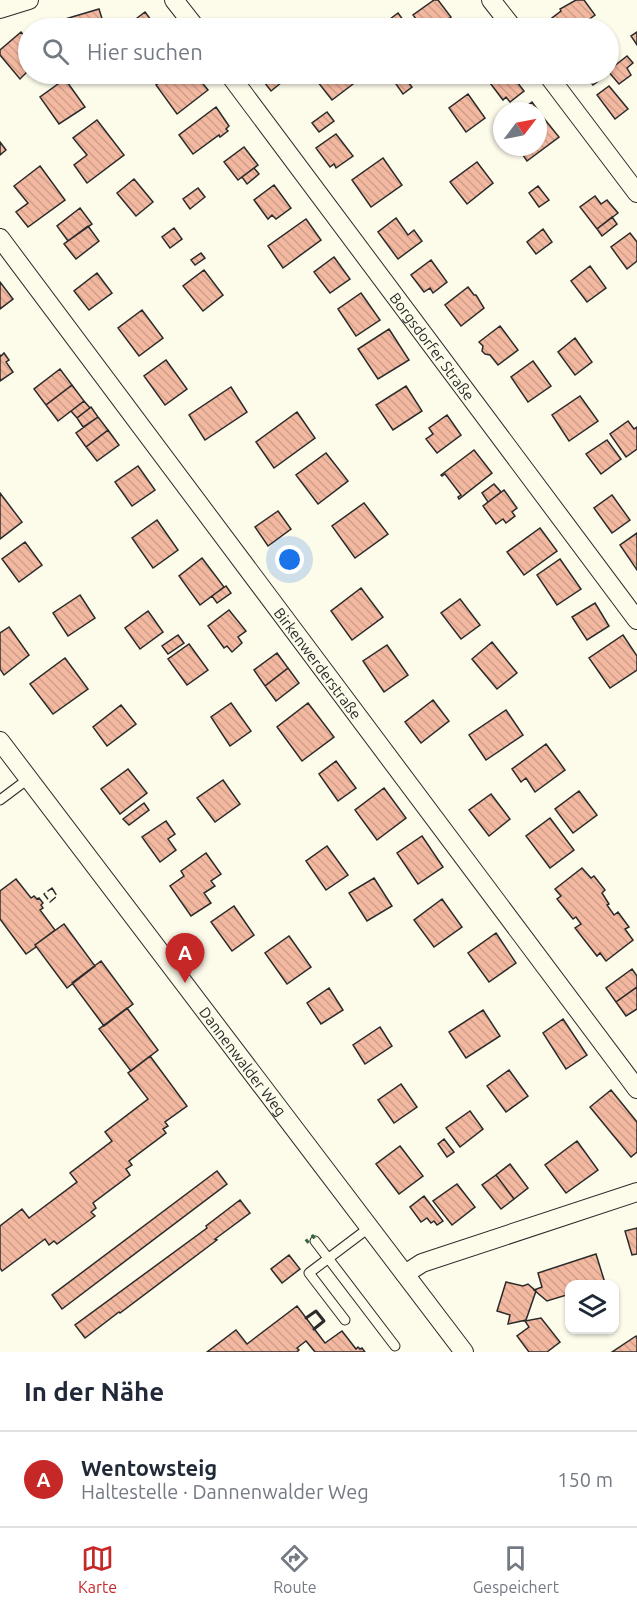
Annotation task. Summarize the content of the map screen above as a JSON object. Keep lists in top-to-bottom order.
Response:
{
  "streets": {
    "street": ["Borgsdorfer Straße", "Birkenwerderstraße", "Dannenwalder Weg"]
  },
  "north": "top right",
  "page": {
    "search": "Hier suchen",
    "pins": "A",
    "heading": "In der Nähe",
    "list": [
      {
        "mark": "A",
        "name": "Wentowsteig",
        "note": "Haltestelle · Dannenwalder Weg",
        "value": "150 m"
      }
    ],
    "nav": ["Karte", "Route", "Gespeichert"]
  }
}
